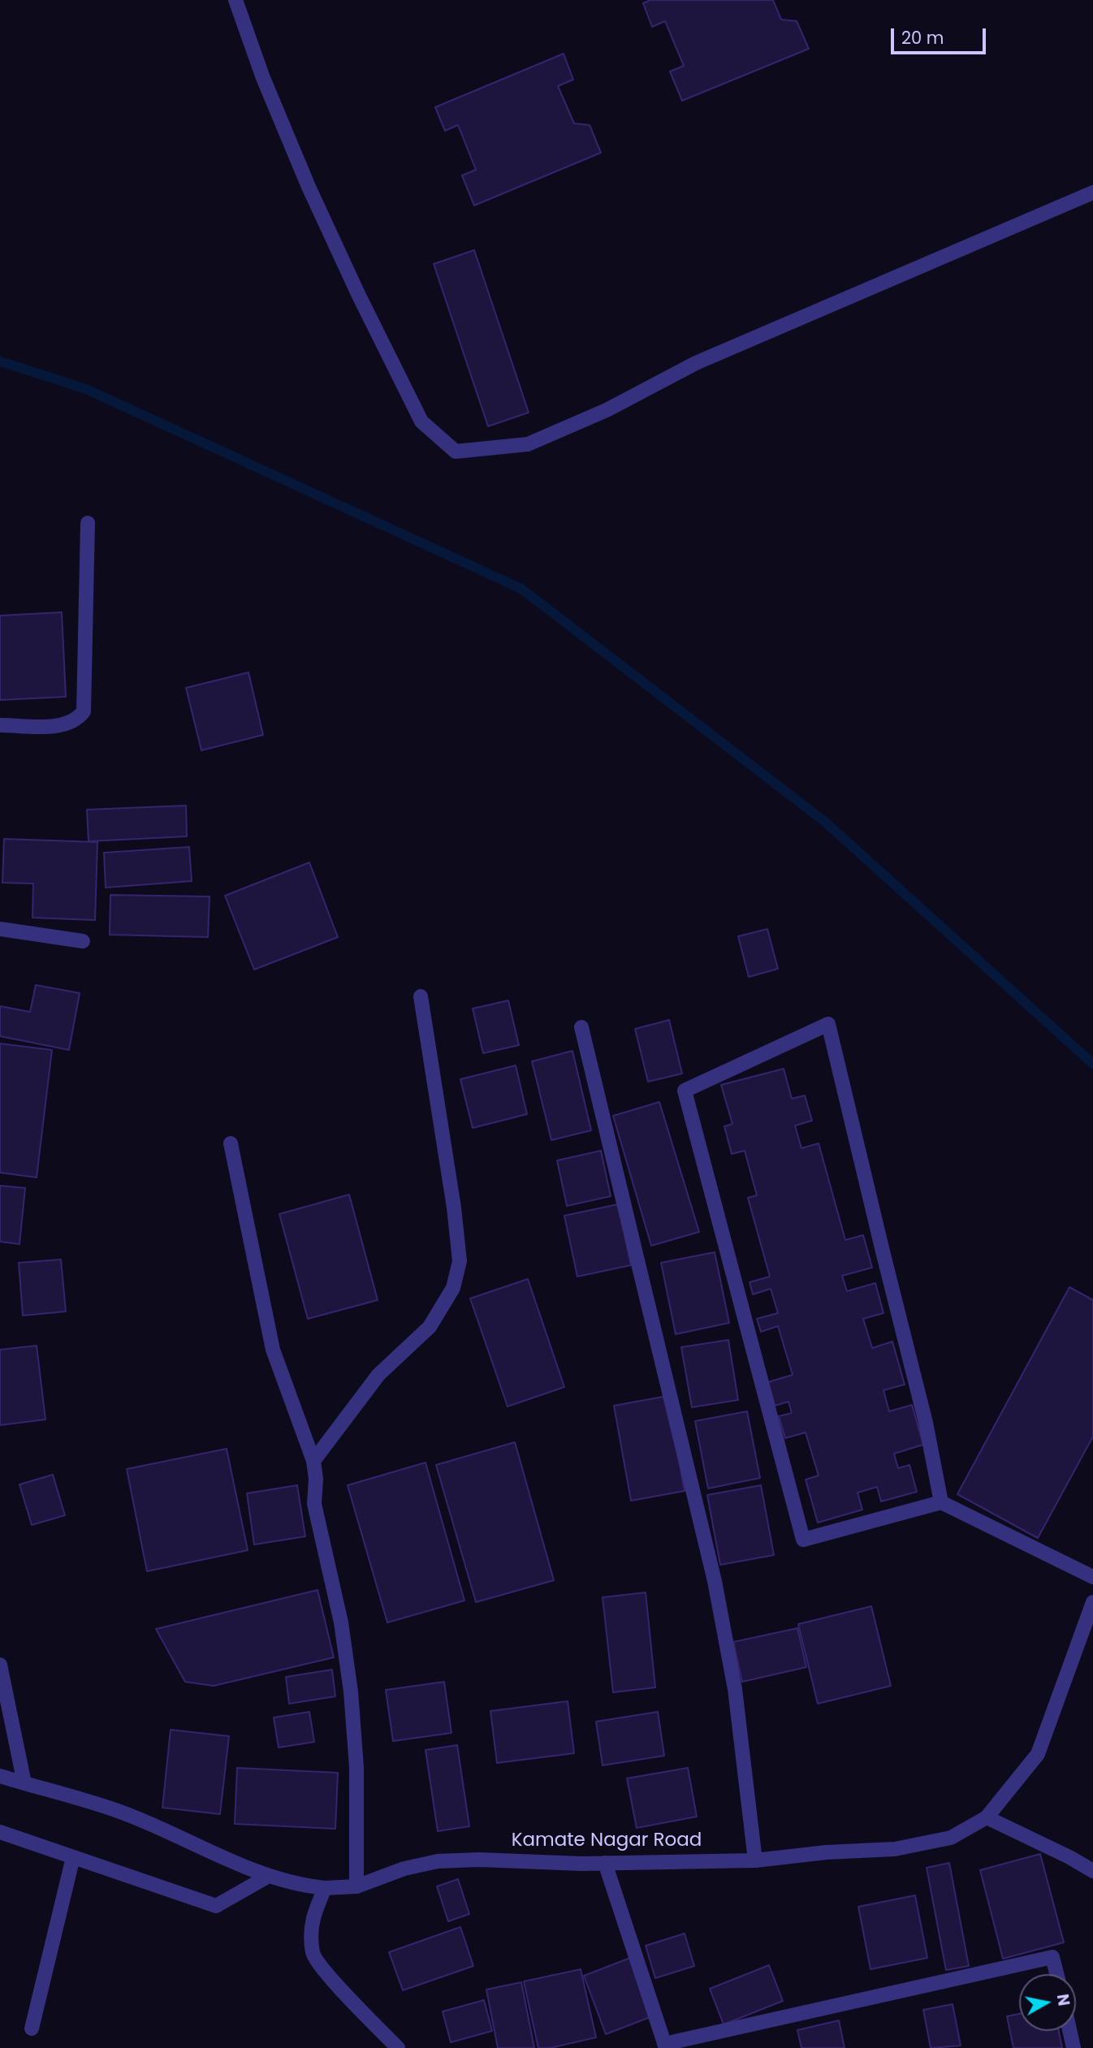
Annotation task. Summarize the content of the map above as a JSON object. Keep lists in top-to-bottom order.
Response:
{
  "streets": {
    "street": ["Kamate Nagar Road"]
  },
  "scale_bar": "20 m",
  "north": "right"
}
